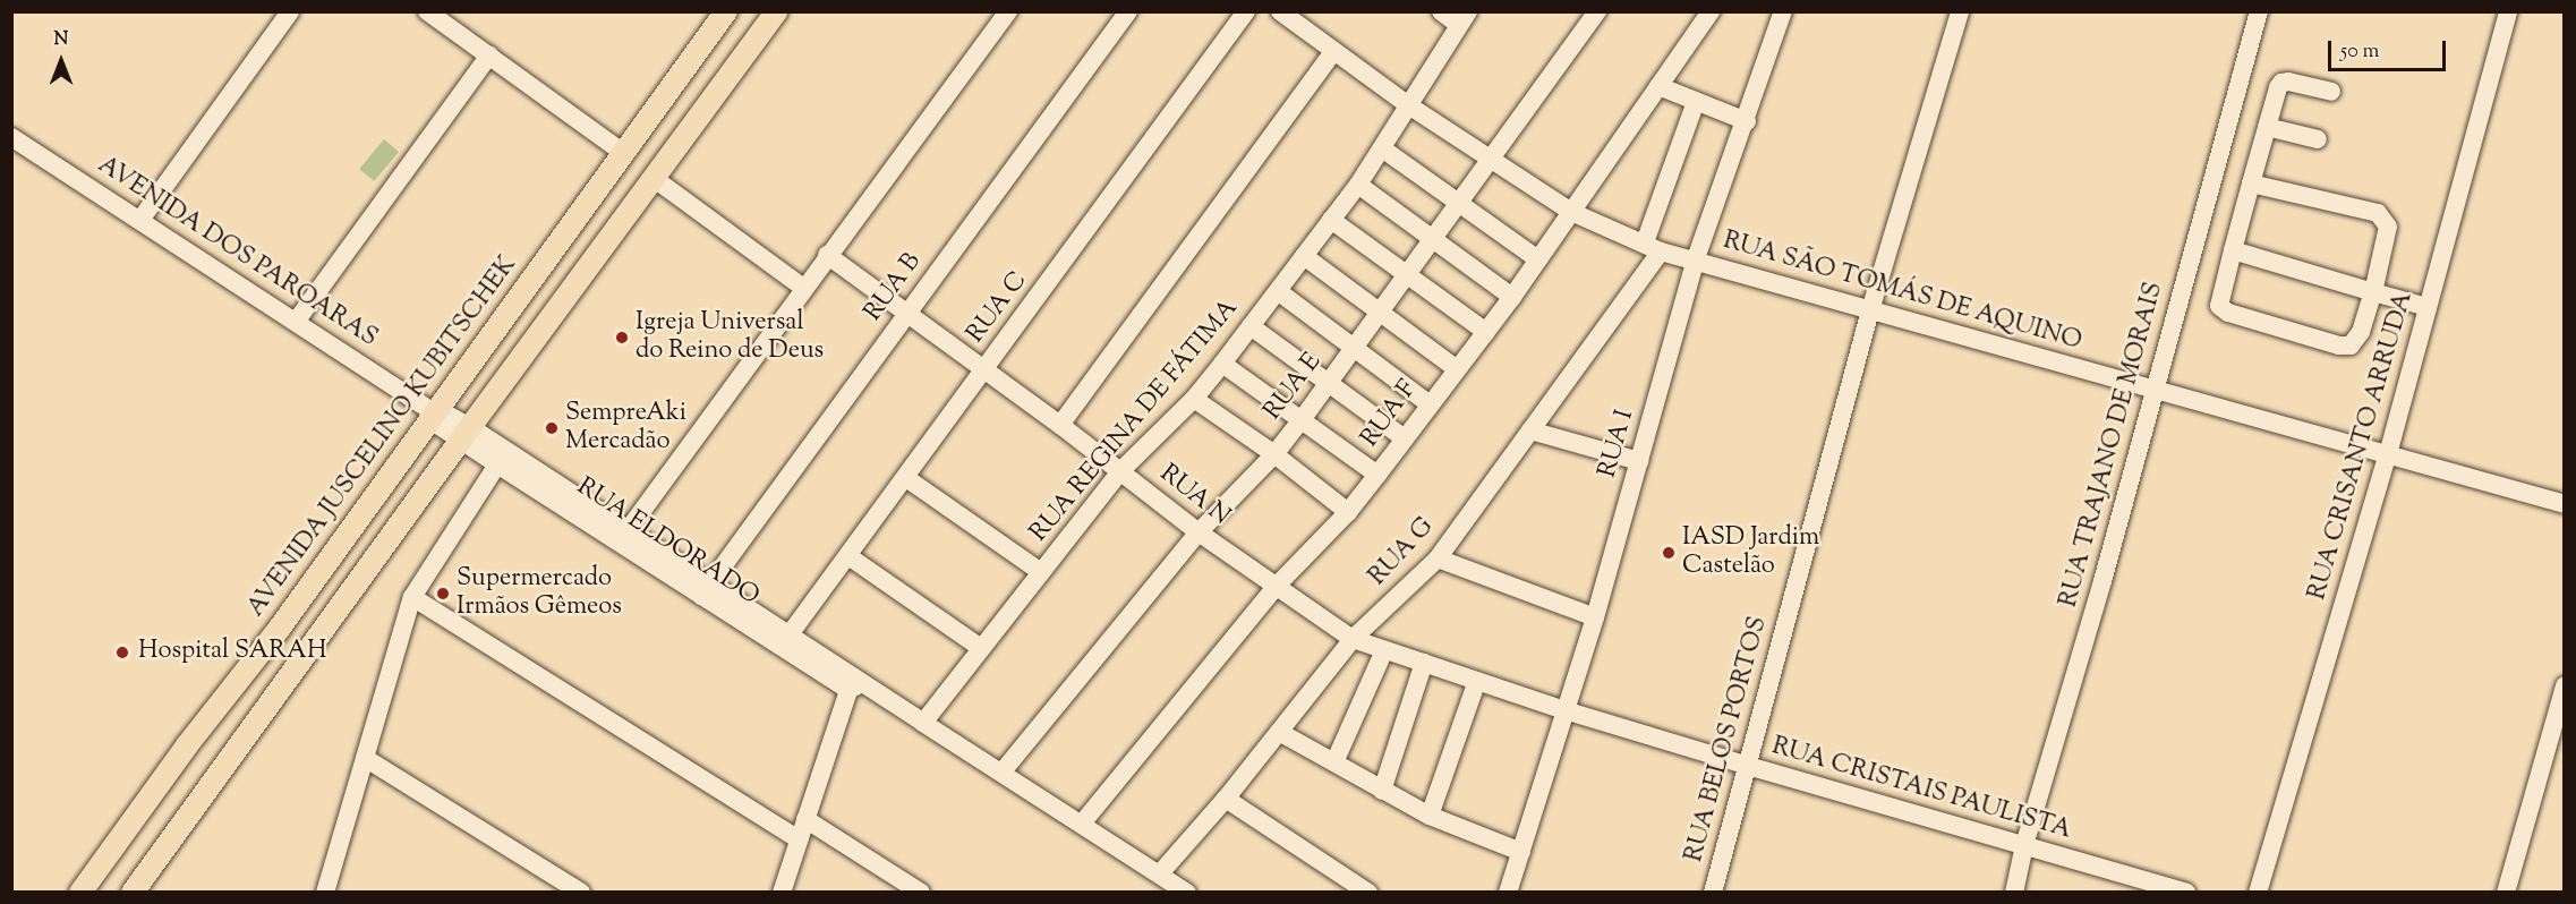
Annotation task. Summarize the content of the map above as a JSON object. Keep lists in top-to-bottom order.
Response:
{
  "streets": {
    "main road": ["AVENIDA JUSCELINO KUBITSCHEK"],
    "street": [
      "AVENIDA DOS PAROARAS",
      "RUA B",
      "RUA SÃO TOMÁS DE AQUINO",
      "RUA C",
      "RUA E",
      "RUA F",
      "RUA REGINA DE FÁTIMA",
      "RUA I",
      "RUA TRAJANO DE MORAIS",
      "RUA CRISANTO ARRUDA",
      "RUA N",
      "RUA ELDORADO",
      "RUA G",
      "RUA BELOS PORTOS",
      "RUA CRISTAIS PAULISTA"
    ]
  },
  "crossings": [
    ["AVENIDA DOS PAROARAS", "AVENIDA JUSCELINO KUBITSCHEK"],
    ["AVENIDA DOS PAROARAS", "RUA ELDORADO"],
    ["RUA B", "RUA N"],
    ["RUA B", "RUA ELDORADO"],
    ["RUA SÃO TOMÁS DE AQUINO", "RUA E"],
    ["RUA SÃO TOMÁS DE AQUINO", "RUA F"],
    ["RUA SÃO TOMÁS DE AQUINO", "RUA REGINA DE FÁTIMA"],
    ["RUA SÃO TOMÁS DE AQUINO", "RUA I"],
    ["RUA SÃO TOMÁS DE AQUINO", "RUA TRAJANO DE MORAIS"],
    ["RUA SÃO TOMÁS DE AQUINO", "RUA CRISANTO ARRUDA"],
    ["RUA SÃO TOMÁS DE AQUINO", "RUA G"],
    ["RUA SÃO TOMÁS DE AQUINO", "RUA BELOS PORTOS"],
    ["RUA C", "RUA N"],
    ["RUA C", "RUA ELDORADO"],
    ["RUA E", "RUA N"],
    ["RUA E", "RUA ELDORADO"],
    ["RUA F", "RUA N"],
    ["RUA F", "RUA ELDORADO"],
    ["RUA REGINA DE FÁTIMA", "RUA N"],
    ["RUA REGINA DE FÁTIMA", "RUA ELDORADO"],
    ["AVENIDA JUSCELINO KUBITSCHEK", "RUA ELDORADO"],
    ["RUA I", "RUA N"],
    ["RUA I", "RUA CRISTAIS PAULISTA"],
    ["RUA TRAJANO DE MORAIS", "RUA CRISTAIS PAULISTA"],
    ["RUA N", "RUA G"],
    ["RUA N", "RUA CRISTAIS PAULISTA"],
    ["RUA ELDORADO", "RUA G"],
    ["RUA BELOS PORTOS", "RUA CRISTAIS PAULISTA"]
  ],
  "places": [
    "Igreja Universal do Reino de Deus",
    "SempreAki Mercadão",
    "IASD Jardim Castelão",
    "Supermercado Irmãos Gêmeos",
    "Hospital SARAH"
  ],
  "scale_bar": "50 m",
  "north": "top"
}
